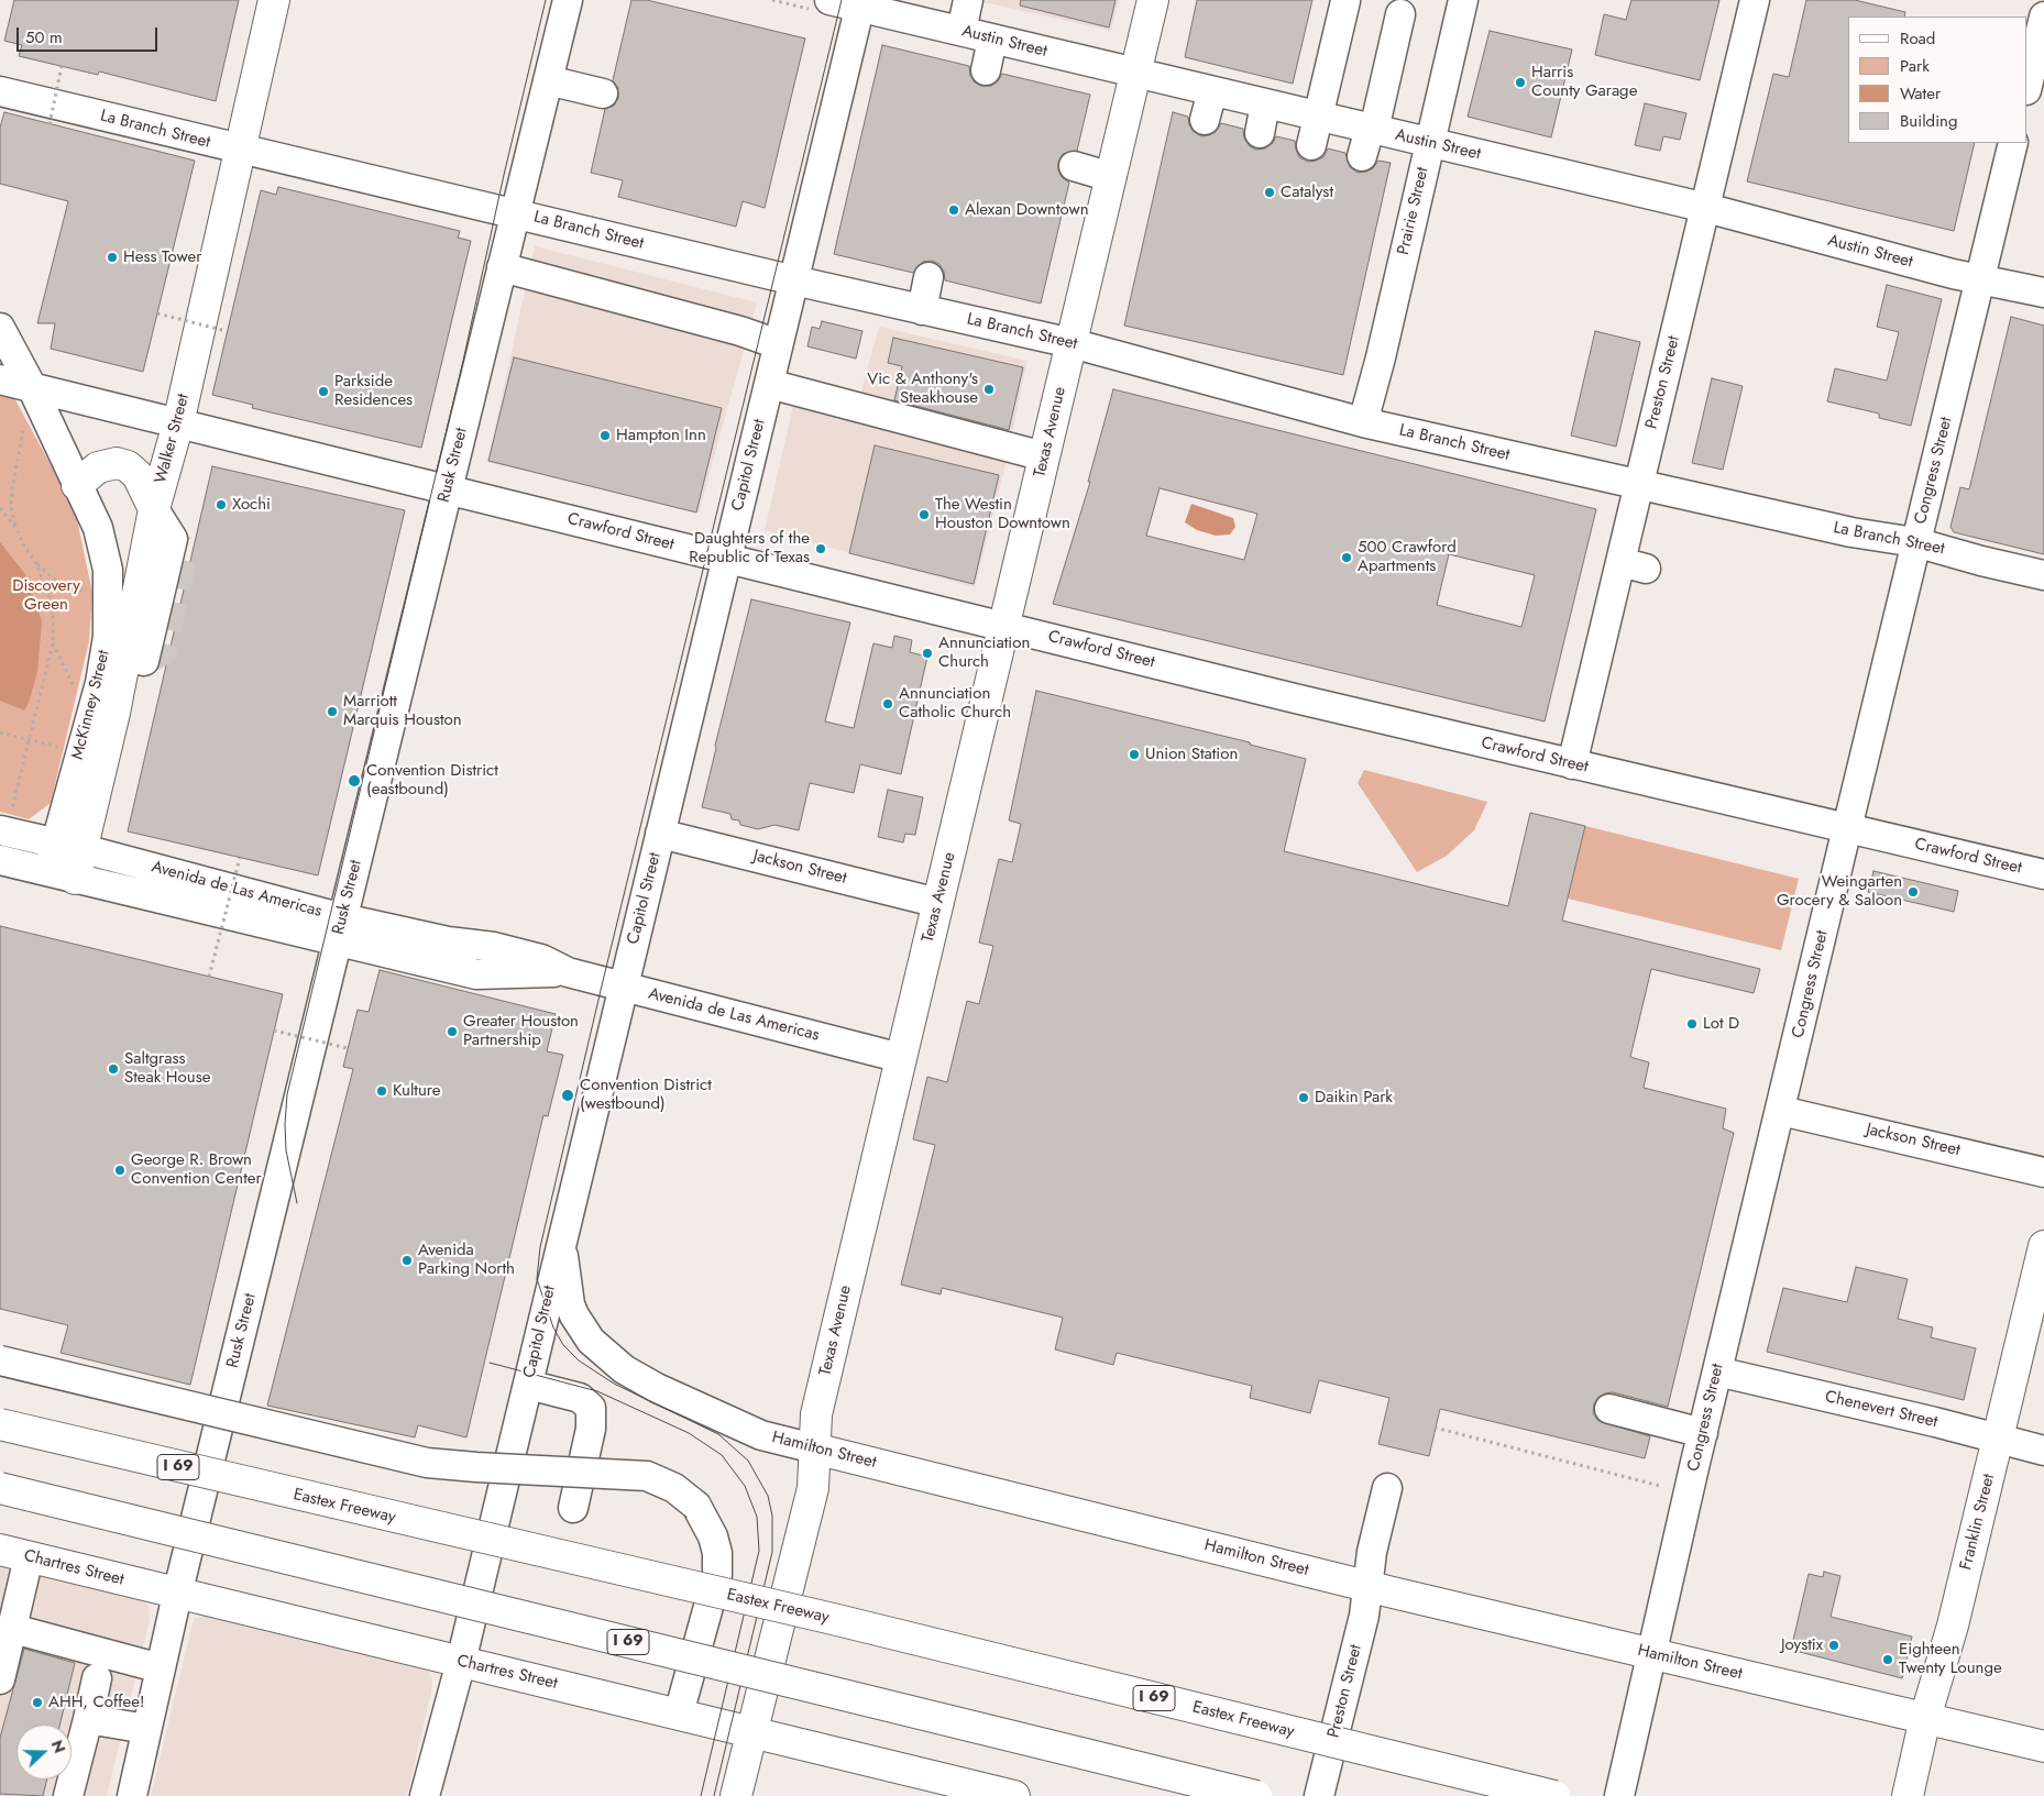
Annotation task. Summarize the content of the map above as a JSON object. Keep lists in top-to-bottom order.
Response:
{
  "streets": {
    "main road": [
      "Texas Avenue",
      "Walker Street",
      "Hamilton Street",
      "I 69",
      "Eastex Freeway",
      "Franklin Street",
      "Chartres Street"
    ],
    "street": [
      "Austin Street",
      "La Branch Street",
      "Prairie Street",
      "Preston Street",
      "Rusk Street",
      "Capitol Street",
      "Congress Street",
      "Crawford Street",
      "McKinney Street",
      "Jackson Street",
      "Avenida de Las Americas",
      "Chenevert Street"
    ]
  },
  "crossings": [
    ["Austin Street", "Prairie Street"],
    ["Austin Street", "Preston Street"],
    ["Austin Street", "Texas Avenue"],
    ["Austin Street", "Capitol Street"],
    ["Austin Street", "Congress Street"],
    ["La Branch Street", "Prairie Street"],
    ["La Branch Street", "Preston Street"],
    ["La Branch Street", "Texas Avenue"],
    ["La Branch Street", "Walker Street"],
    ["La Branch Street", "Rusk Street"],
    ["La Branch Street", "Capitol Street"],
    ["La Branch Street", "Congress Street"],
    ["Preston Street", "Crawford Street"],
    ["Preston Street", "Hamilton Street"],
    ["Texas Avenue", "Crawford Street"],
    ["Texas Avenue", "Jackson Street"],
    ["Texas Avenue", "Avenida de Las Americas"],
    ["Texas Avenue", "Hamilton Street"],
    ["Texas Avenue", "Chartres Street"],
    ["Walker Street", "Crawford Street"],
    ["Walker Street", "McKinney Street"],
    ["Walker Street", "Avenida de Las Americas"],
    ["Rusk Street", "Crawford Street"],
    ["Rusk Street", "Avenida de Las Americas"],
    ["Rusk Street", "Chartres Street"],
    ["Capitol Street", "Crawford Street"],
    ["Capitol Street", "Jackson Street"],
    ["Capitol Street", "Avenida de Las Americas"],
    ["Capitol Street", "Hamilton Street"],
    ["Capitol Street", "Chartres Street"],
    ["Congress Street", "Crawford Street"],
    ["Congress Street", "Jackson Street"],
    ["Congress Street", "Chenevert Street"],
    ["Congress Street", "Hamilton Street"],
    ["Crawford Street", "McKinney Street"],
    ["Chenevert Street", "Franklin Street"],
    ["Hamilton Street", "Franklin Street"]
  ],
  "parks": ["Discovery Green"],
  "places": [
    "Harris County Garage",
    "Catalyst",
    "Alexan Downtown",
    "Hess Tower",
    "Vic & Anthony's Steakhouse",
    "Parkside Residences",
    "Hampton Inn",
    "Xochi",
    "The Westin Houston Downtown",
    "Daughters of the Republic of Texas",
    "500 Crawford Apartments",
    "Annunciation Church",
    "Annunciation Catholic Church",
    "Marriott Marquis Houston",
    "Union Station",
    "Convention District (eastbound)",
    "Weingarten Grocery & Saloon",
    "Lot D",
    "Greater Houston Partnership",
    "Saltgrass Steak House",
    "Kulture",
    "Convention District (westbound)",
    "Daikin Park",
    "George R. Brown Convention Center",
    "Avenida Parking North",
    "Joystix",
    "Eighteen Twenty Lounge",
    "AHH, Coffee!"
  ],
  "legend": [
    "Road",
    "Park",
    "Water",
    "Building"
  ],
  "scale_bar": "50 m",
  "north": "right"
}
